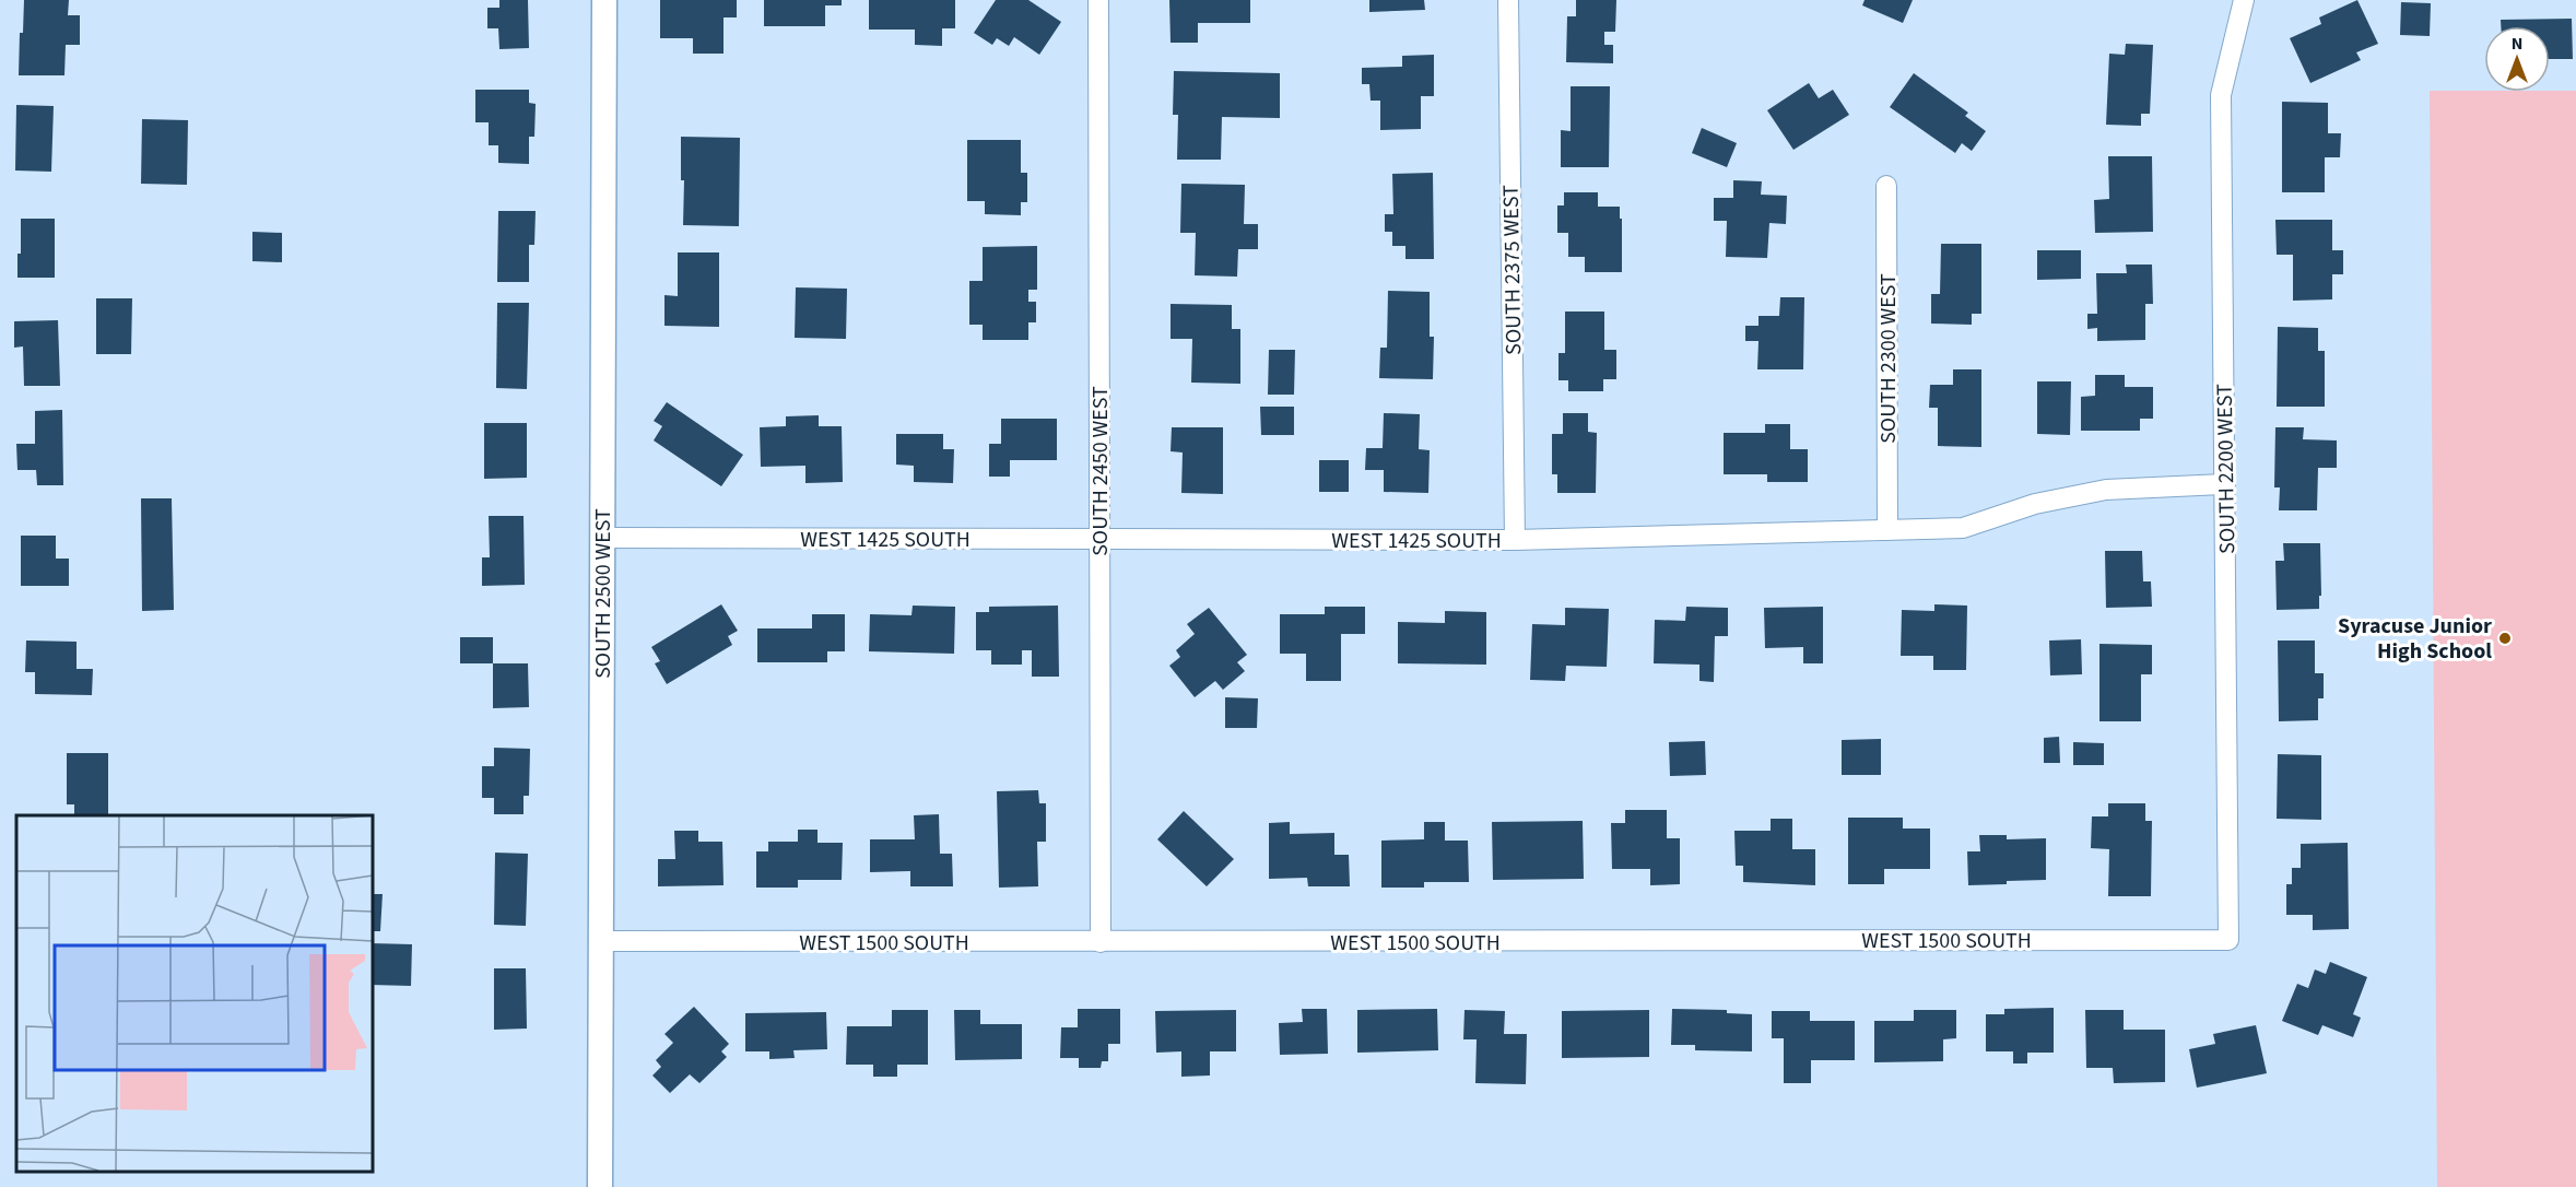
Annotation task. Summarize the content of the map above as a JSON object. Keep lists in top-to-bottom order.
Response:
{
  "streets": {
    "street": [
      "SOUTH 2375 WEST",
      "SOUTH 2300 WEST",
      "SOUTH 2200 WEST",
      "SOUTH 2450 WEST",
      "WEST 1425 SOUTH",
      "SOUTH 2500 WEST",
      "WEST 1500 SOUTH"
    ]
  },
  "crossings": [
    ["SOUTH 2375 WEST", "WEST 1425 SOUTH"],
    ["SOUTH 2300 WEST", "WEST 1425 SOUTH"],
    ["SOUTH 2200 WEST", "WEST 1425 SOUTH"],
    ["SOUTH 2200 WEST", "WEST 1500 SOUTH"],
    ["SOUTH 2450 WEST", "WEST 1425 SOUTH"],
    ["SOUTH 2450 WEST", "WEST 1500 SOUTH"],
    ["WEST 1425 SOUTH", "SOUTH 2500 WEST"],
    ["SOUTH 2500 WEST", "WEST 1500 SOUTH"]
  ],
  "places": ["Syracuse Junior High School"],
  "north": "top"
}
